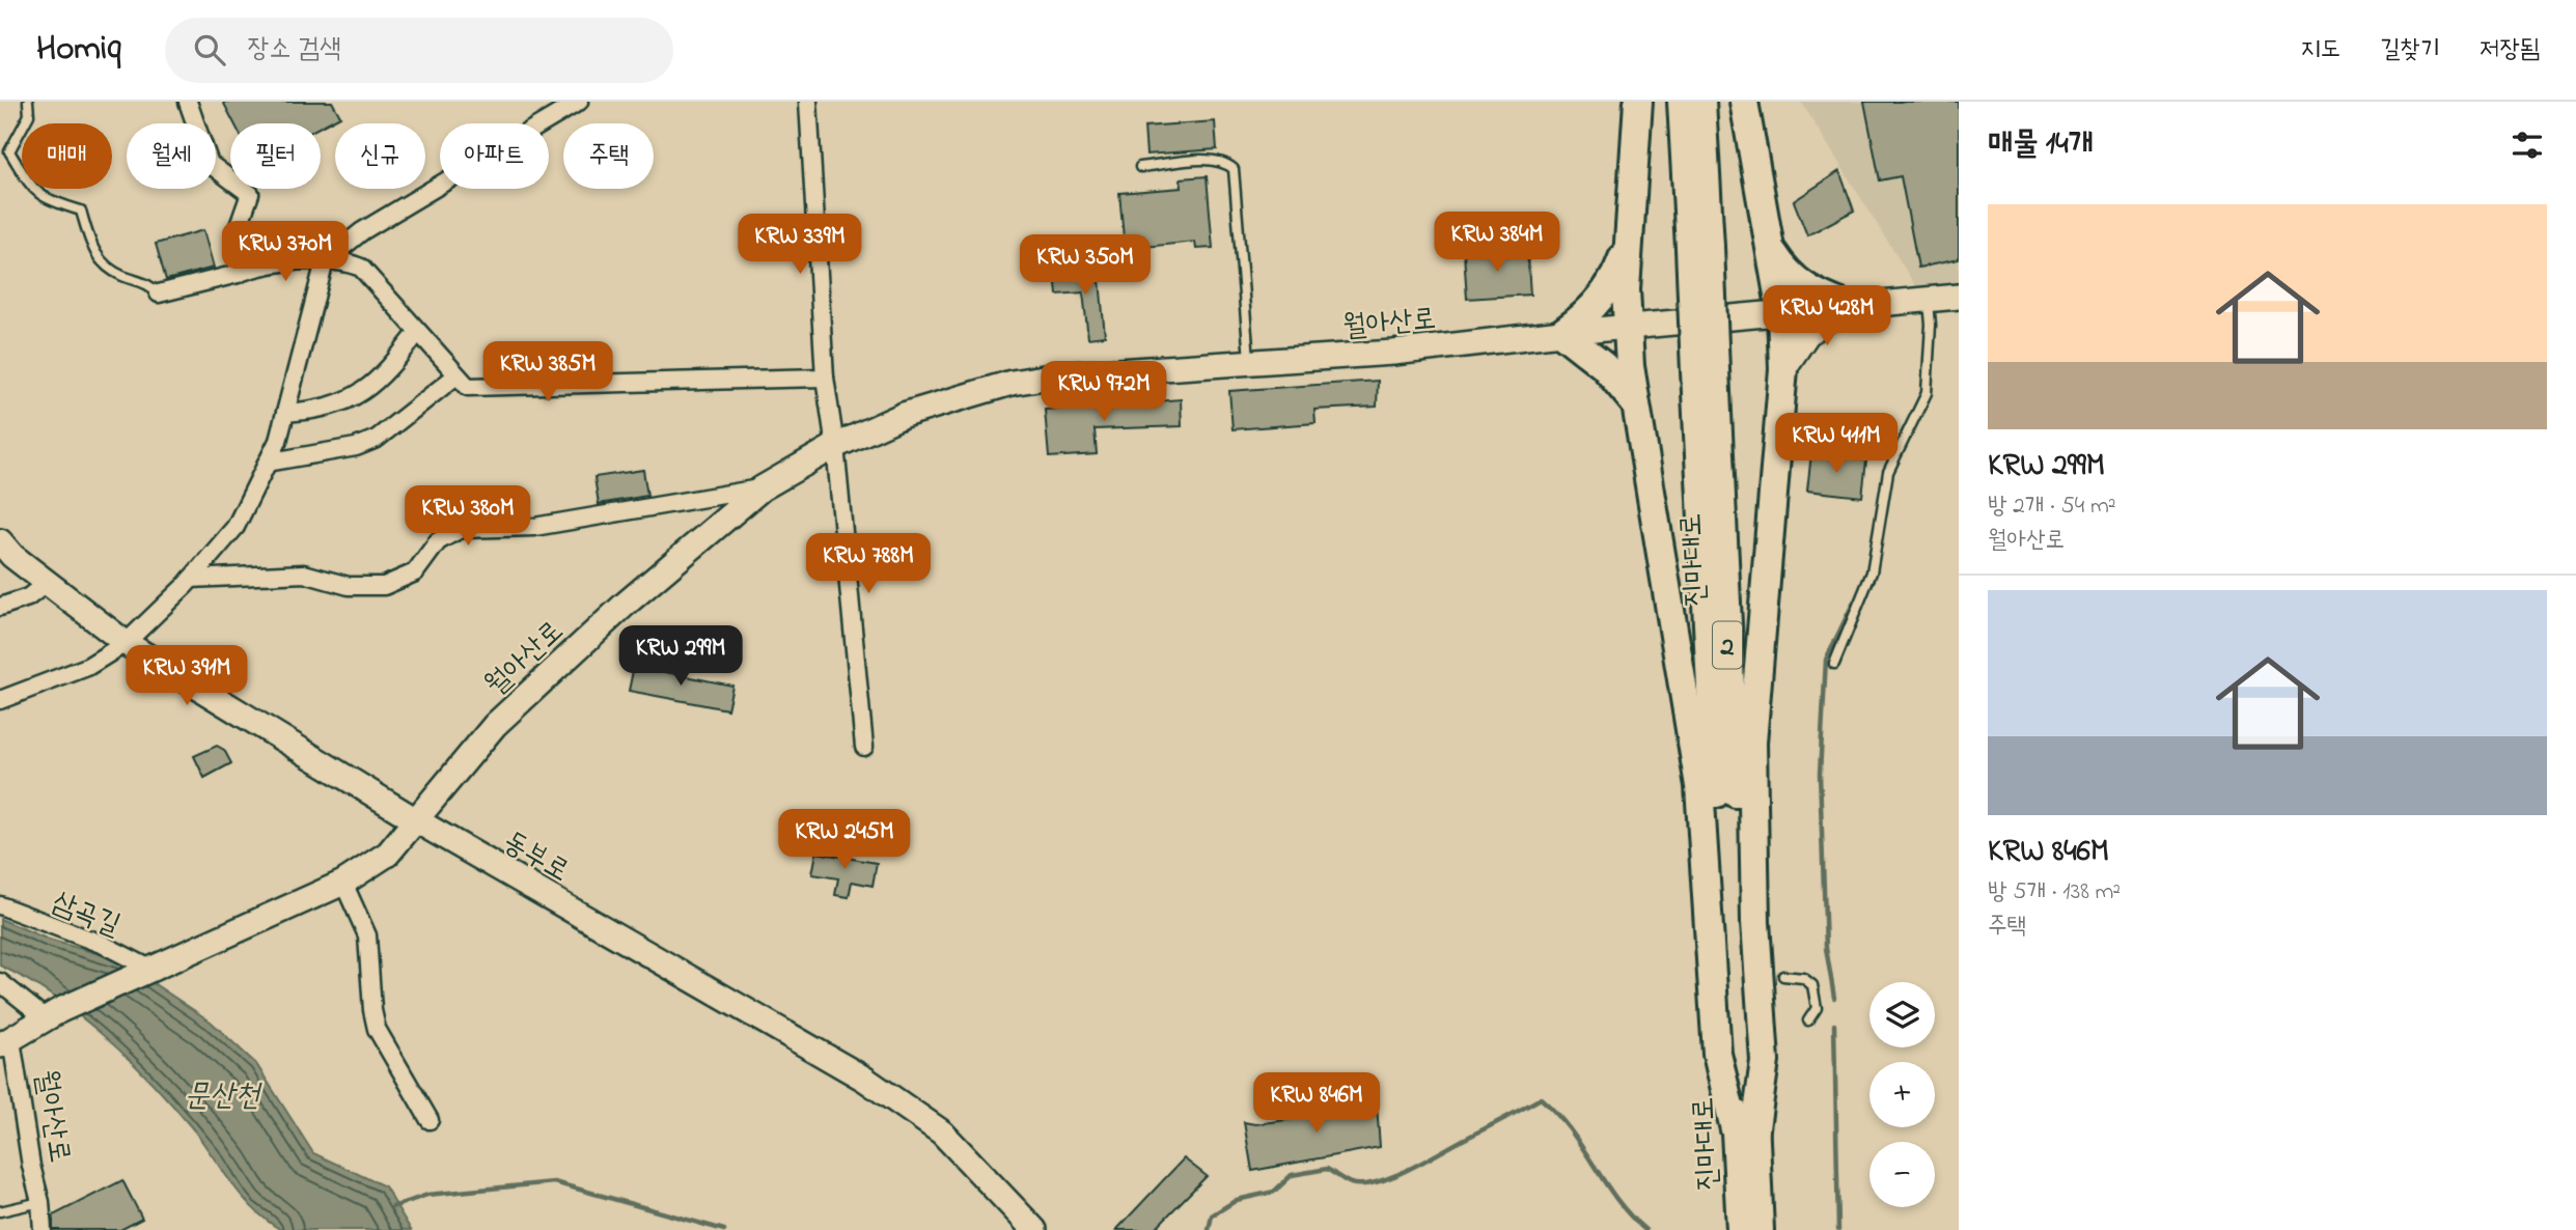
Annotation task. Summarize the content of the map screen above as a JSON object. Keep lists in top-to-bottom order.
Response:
{
  "streets": {
    "highway": ["진마대로", "2"],
    "main road": ["월아산로", "동부로"],
    "street": ["삼곡길"]
  },
  "crossings": [
    ["월아산로", "동부로"],
    ["월아산로", "삼곡길"],
    ["진마대로", "2"]
  ],
  "water": ["문산천"],
  "page": {
    "header": "Homiq",
    "search": "장소 검색",
    "nav": ["지도", "길찾기", "저장됨"],
    "heading": "매물 14개",
    "chip": [
      "매매",
      "월세",
      "필터",
      "신규",
      "아파트",
      "주택"
    ],
    "list": [
      {
        "name": "KRW 299M",
        "note": "방 2개 · 54 m² · 월아산로"
      },
      {
        "name": "KRW 846M",
        "note": "방 5개 · 138 m² · 주택"
      }
    ],
    "price": [
      "KRW 384M",
      "KRW 339M",
      "KRW 370M",
      "KRW 350M",
      "KRW 428M",
      "KRW 385M",
      "KRW 972M",
      "KRW 411M",
      "KRW 380M",
      "KRW 788M",
      "KRW 299M",
      "KRW 391M",
      "KRW 245M",
      "KRW 846M"
    ],
    "map_buttons": ["+", "−"]
  }
}
